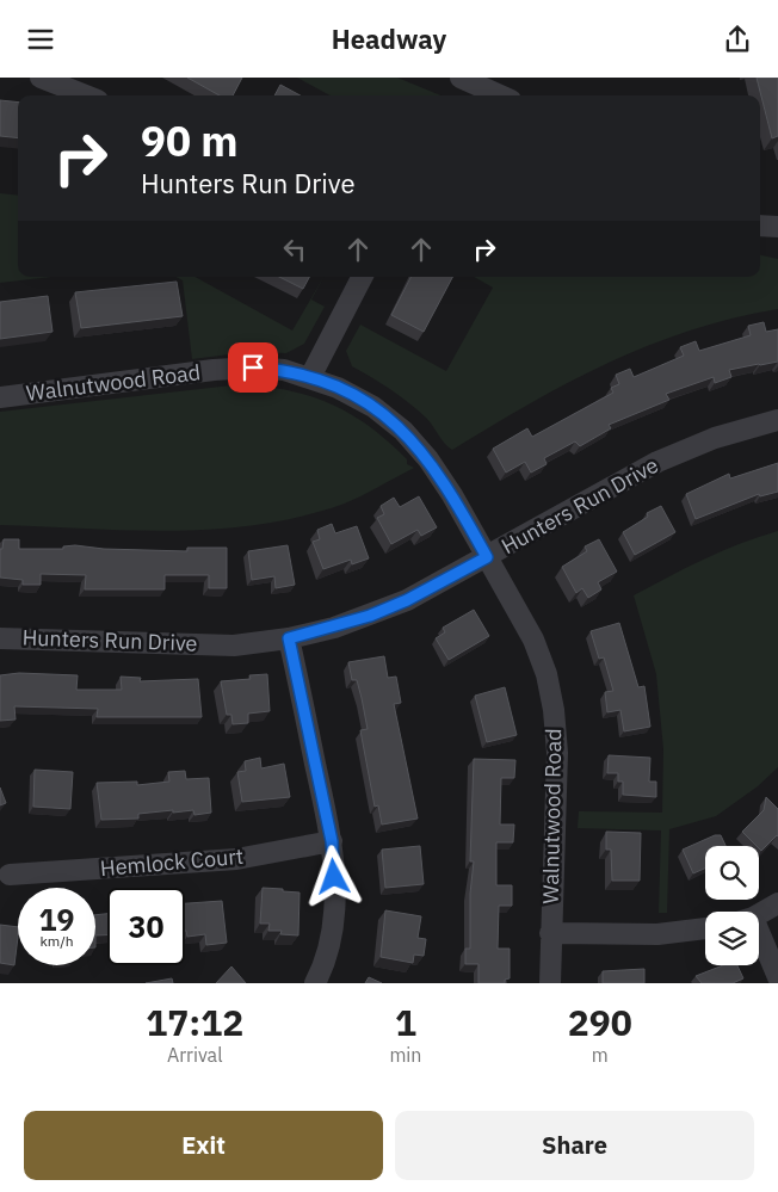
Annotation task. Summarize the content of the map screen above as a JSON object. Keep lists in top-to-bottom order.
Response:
{
  "streets": {
    "street": ["Walnutwood Road", "Hunters Run Drive", "Hemlock Court"]
  },
  "crossings": [
    ["Walnutwood Road", "Hunters Run Drive"]
  ],
  "page": {
    "header": "Headway",
    "turn": ["90 m", "Hunters Run Drive"],
    "speed": "19 km/h",
    "limit": "30",
    "eta": [
      "17:12",
      "Arrival",
      "1",
      "min",
      "290",
      "m"
    ],
    "buttons": ["Exit", "Share"]
  }
}
